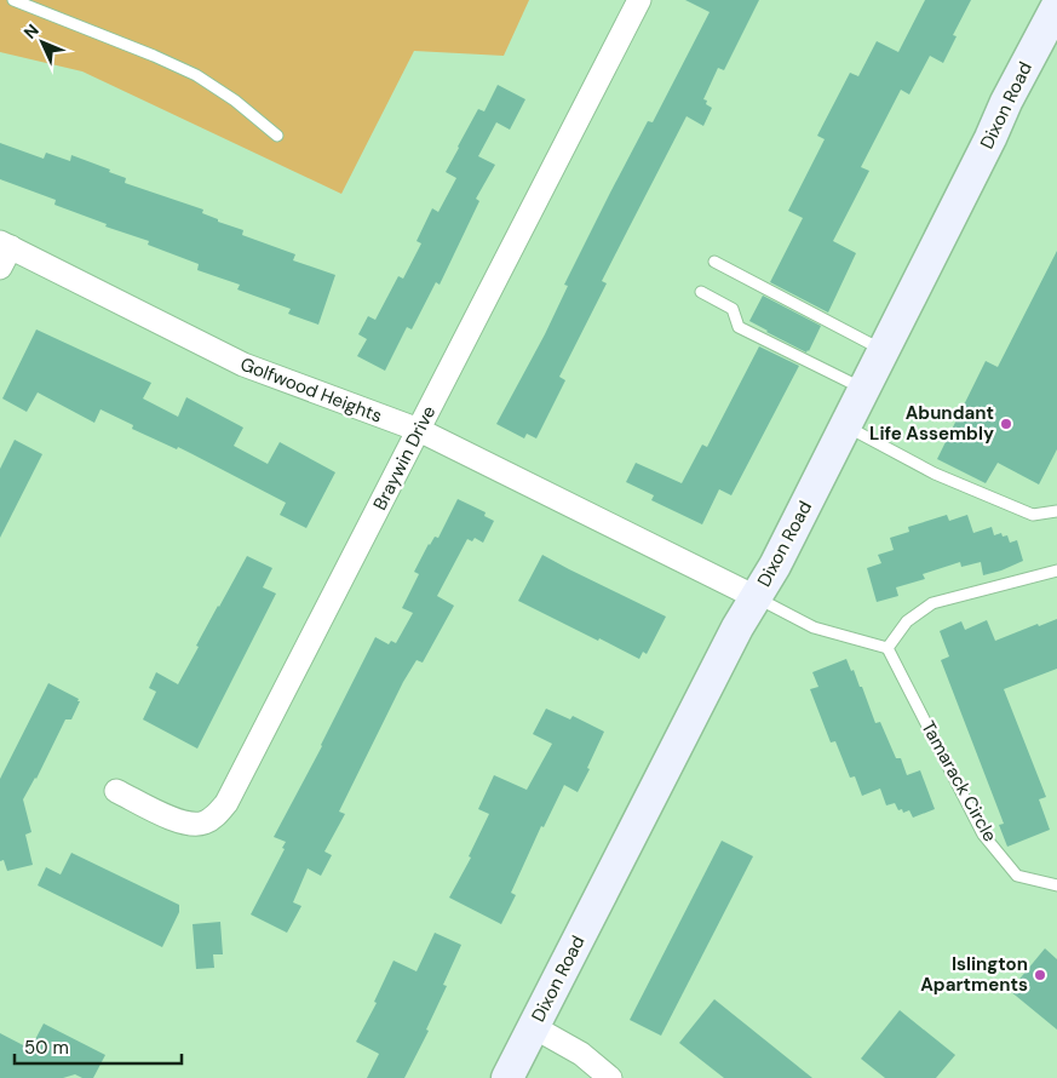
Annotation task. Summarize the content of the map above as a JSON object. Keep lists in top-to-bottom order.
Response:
{
  "streets": {
    "main road": ["Dixon Road"],
    "street": ["Golfwood Heights", "Braywin Drive"],
    "lane": ["Tamarack Circle"]
  },
  "crossings": [
    ["Dixon Road", "Golfwood Heights"],
    ["Golfwood Heights", "Braywin Drive"]
  ],
  "places": ["Abundant Life Assembly", "Islington Apartments"],
  "scale_bar": "50 m",
  "north": "top left"
}
